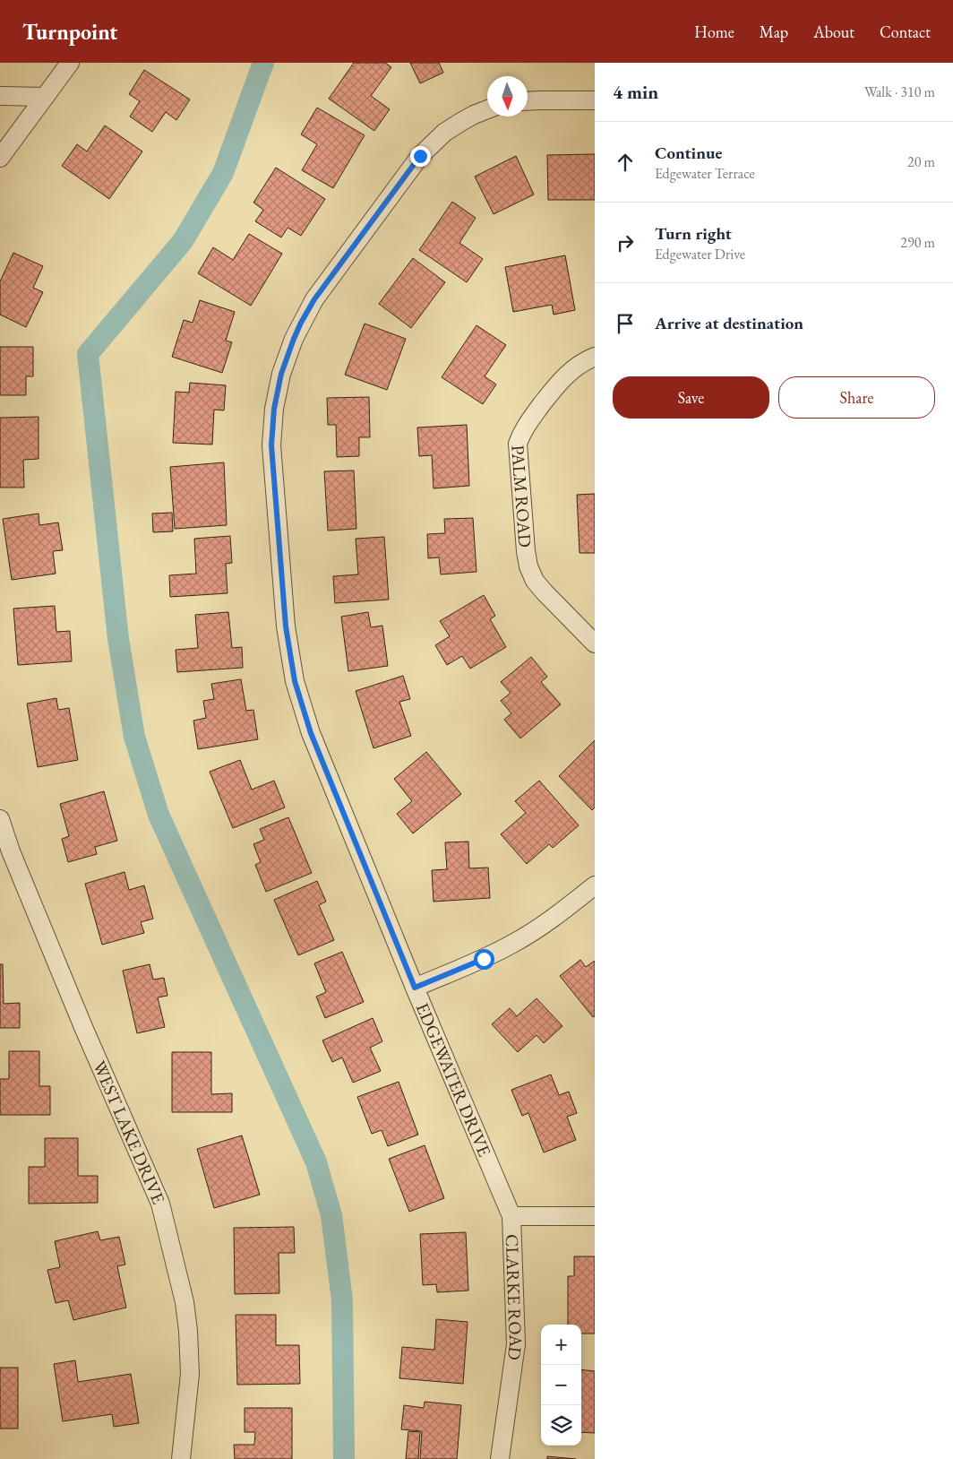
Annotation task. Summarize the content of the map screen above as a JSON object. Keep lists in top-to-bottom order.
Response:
{
  "streets": {
    "street": [
      "PALM ROAD",
      "EDGEWATER DRIVE",
      "WEST LAKE DRIVE",
      "CLARKE ROAD"
    ]
  },
  "crossings": [
    ["EDGEWATER DRIVE", "CLARKE ROAD"]
  ],
  "north": "bottom",
  "page": {
    "header": "Turnpoint",
    "nav": [
      "Home",
      "Map",
      "About",
      "Contact"
    ],
    "heading": ["4 min", "Walk · 310 m"],
    "list": [
      ["Continue", "Edgewater Terrace", "20 m"],
      ["Turn right", "Edgewater Drive", "290 m"],
      "Arrive at destination"
    ],
    "buttons": ["Save", "Share"],
    "map_buttons": ["+", "−"]
  }
}
